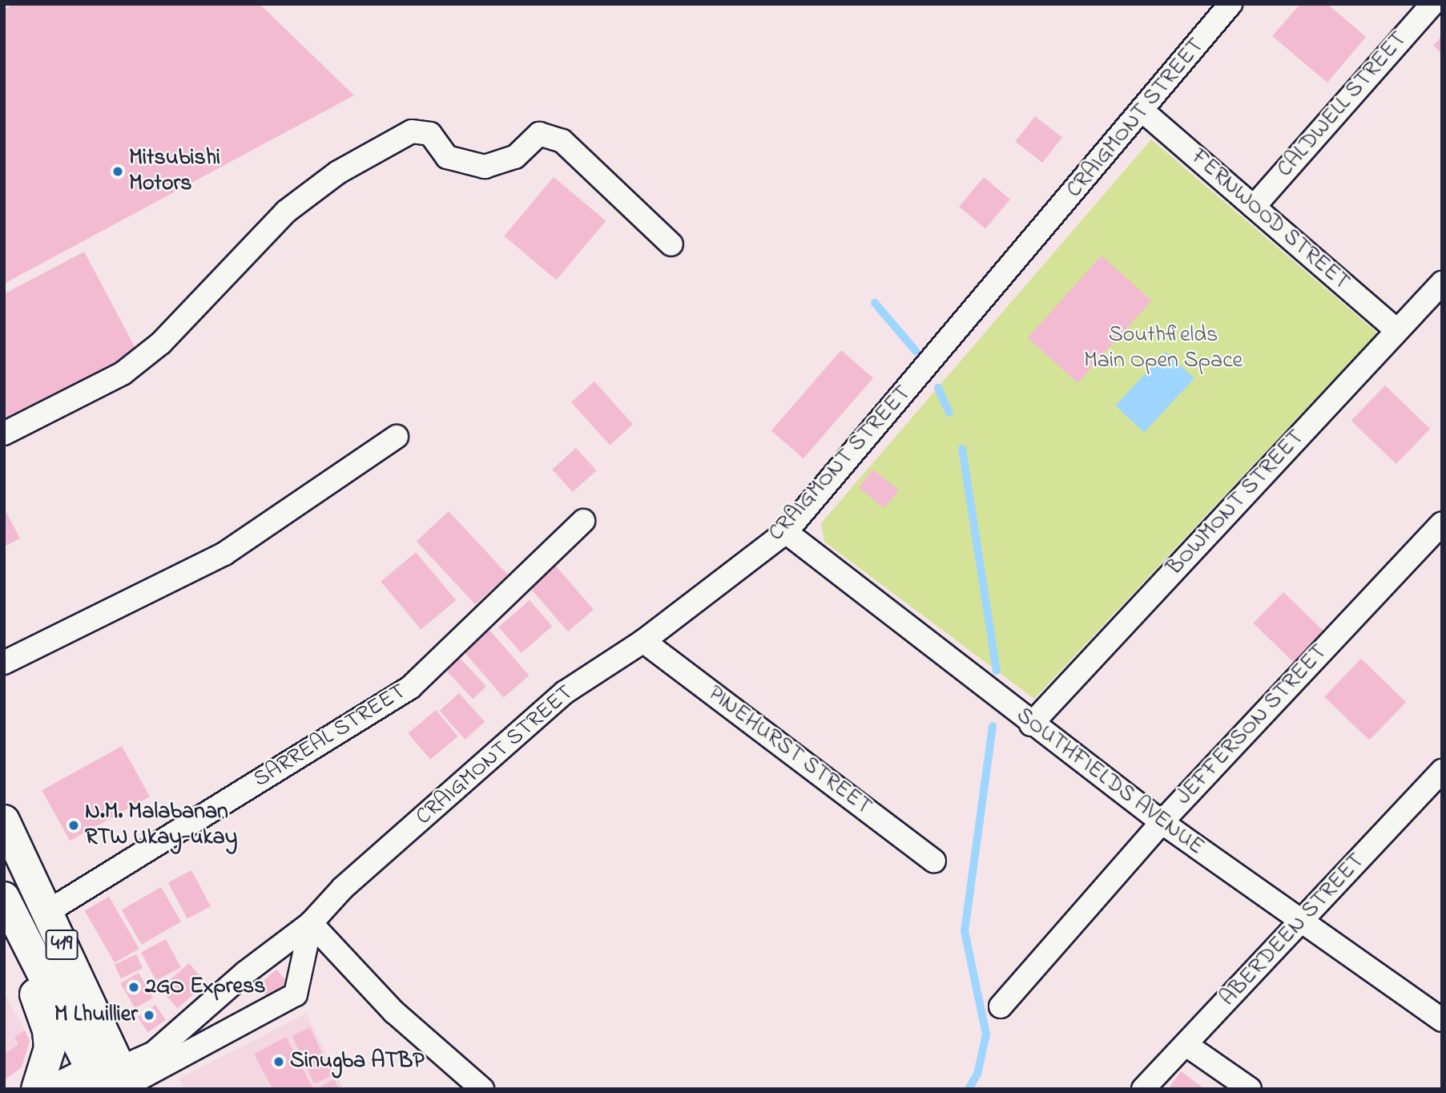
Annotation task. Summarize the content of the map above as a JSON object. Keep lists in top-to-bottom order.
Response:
{
  "streets": {
    "main road": ["419"],
    "street": [
      "CALDWELL STREET",
      "CRAIGMONT STREET",
      "FERNWOOD STREET",
      "BOWMONT STREET",
      "JEFFERSON STREET",
      "SARREAL STREET",
      "PINEHURST STREET",
      "SOUTHFIELDS AVENUE",
      "ABERDEEN STREET"
    ]
  },
  "crossings": [
    ["CALDWELL STREET", "FERNWOOD STREET"],
    ["CRAIGMONT STREET", "FERNWOOD STREET"],
    ["CRAIGMONT STREET", "PINEHURST STREET"],
    ["CRAIGMONT STREET", "SOUTHFIELDS AVENUE"],
    ["CRAIGMONT STREET", "419"],
    ["FERNWOOD STREET", "BOWMONT STREET"],
    ["BOWMONT STREET", "SOUTHFIELDS AVENUE"],
    ["JEFFERSON STREET", "SOUTHFIELDS AVENUE"],
    ["SARREAL STREET", "419"],
    ["SOUTHFIELDS AVENUE", "ABERDEEN STREET"]
  ],
  "parks": ["Southfields Main Open Space"],
  "places": [
    "Mitsubishi Motors",
    "N.M. Malabanan RTW Ukay-ukay",
    "2GO Express",
    "M Lhuillier",
    "Sinugba ATBP"
  ]
}
